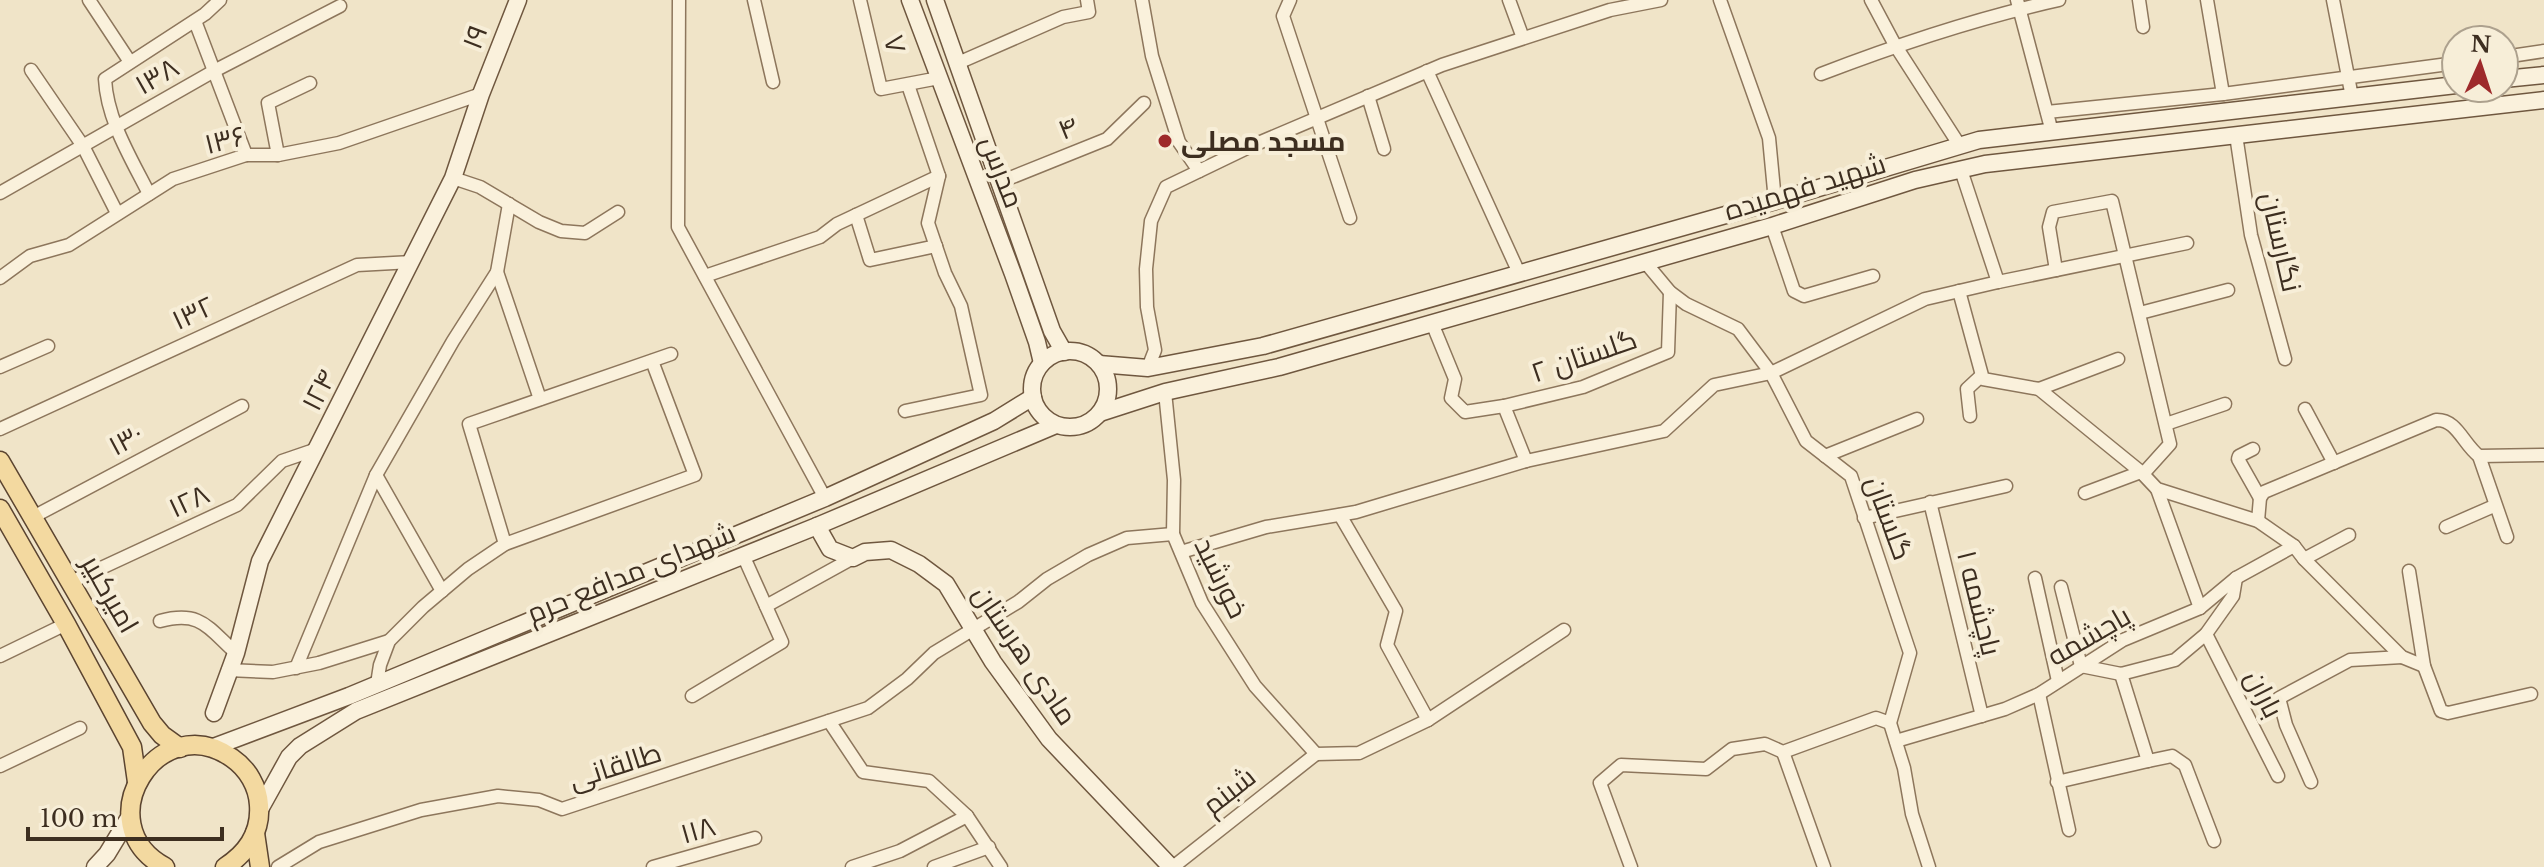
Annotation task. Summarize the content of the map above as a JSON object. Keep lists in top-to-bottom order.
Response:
{
  "streets": {
    "main road": [
      "۱۹",
      "مدرس",
      "شهید فهمیده",
      "۱۲۴",
      "شهدای مدافع حرم",
      "امیرکبیر",
      "مادی هرستان"
    ],
    "street": [
      "۷",
      "۱۳۸",
      "۴",
      "۱۳۶",
      "نگارستان",
      "۱۳۲",
      "گلستان ۲",
      "۱۳۰",
      "۱۲۸",
      "گلستان",
      "خورشید",
      "پاچشمه ۱",
      "پاچشمه",
      "باران",
      "طالقانی",
      "شبنم",
      "۱۱۸"
    ]
  },
  "crossings": [
    ["۱۹", "۱۳۶"],
    ["۱۹", "۱۲۴"],
    ["۷", "مدرس"],
    ["۴", "مدرس"],
    ["۱۳۶", "۱۲۴"],
    ["مدرس", "شهید فهمیده"],
    ["مدرس", "شهدای مدافع حرم"],
    ["شهید فهمیده", "نگارستان"],
    ["شهید فهمیده", "گلستان"],
    ["شهید فهمیده", "شهدای مدافع حرم"],
    ["شهید فهمیده", "خورشید"],
    ["۱۳۲", "۱۲۴"],
    ["گلستان ۲", "گلستان"],
    ["۱۲۴", "۱۲۸"],
    ["۱۳۰", "امیرکبیر"],
    ["۱۲۸", "امیرکبیر"],
    ["خورشید", "طالقانی"],
    ["خورشید", "شبنم"],
    ["پاچشمه ۱", "پاچشمه"],
    ["مادی هرستان", "طالقانی"],
    ["مادی هرستان", "شبنم"]
  ],
  "places": ["مسجد مصلی"],
  "scale_bar": "100 m",
  "north": "top"
}
